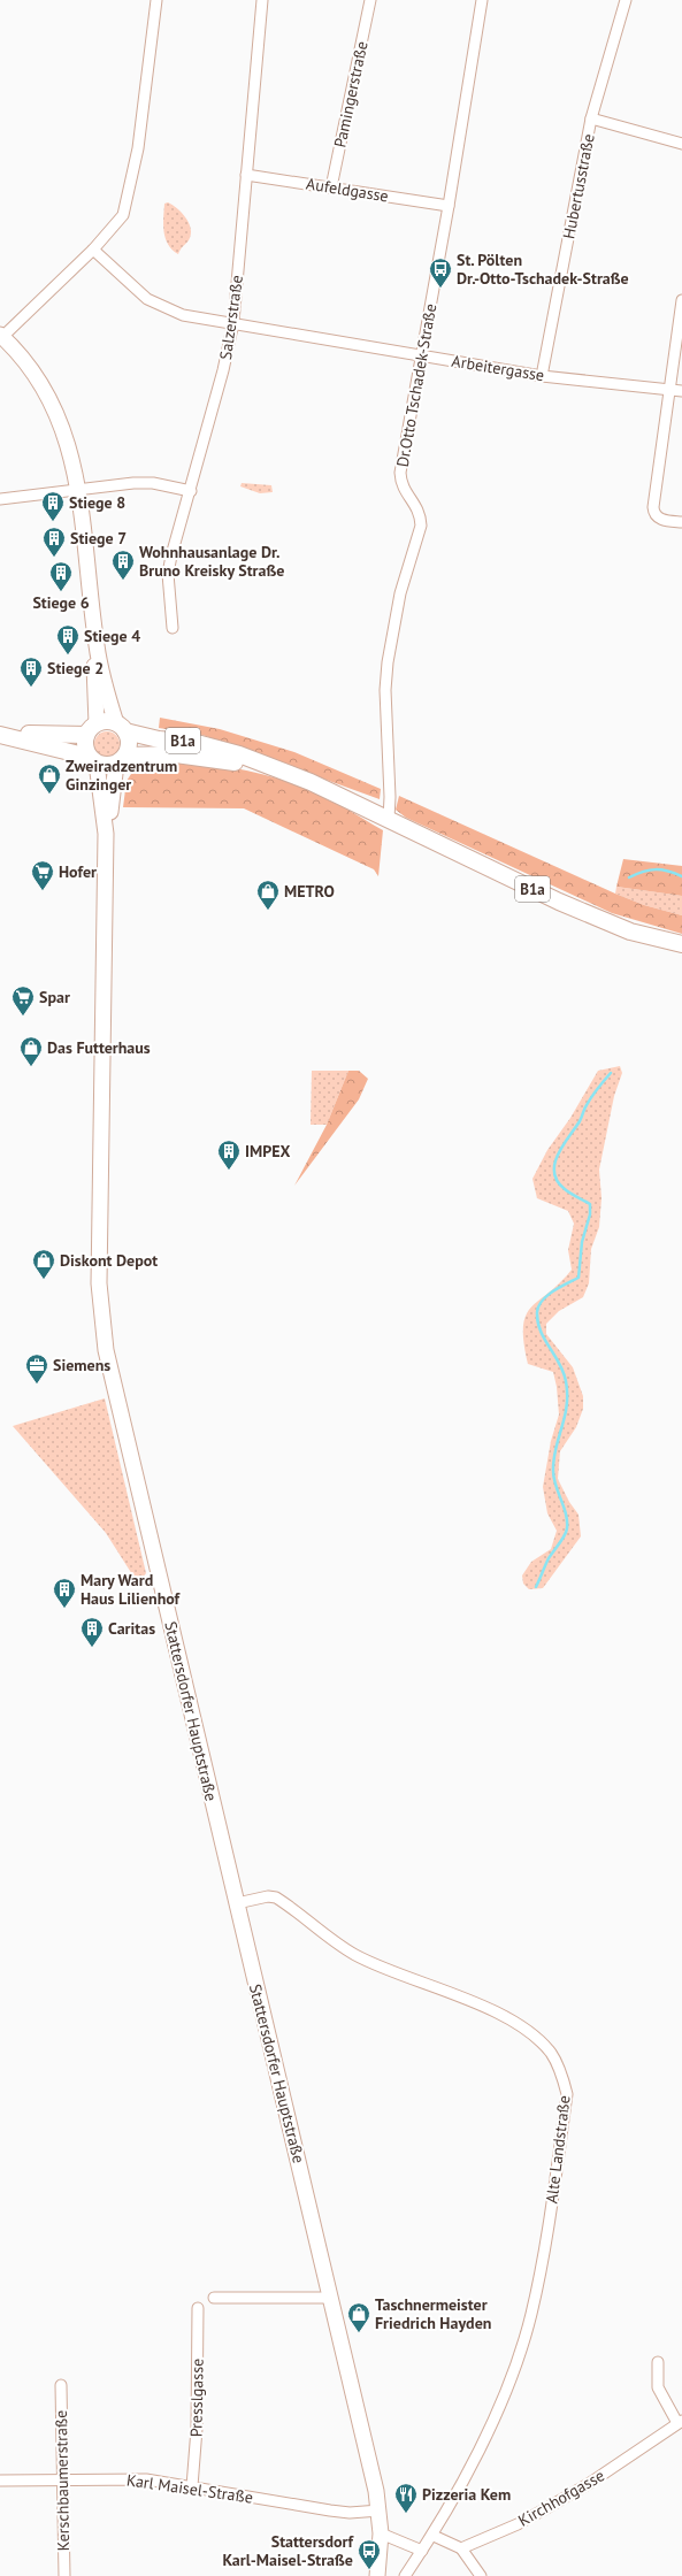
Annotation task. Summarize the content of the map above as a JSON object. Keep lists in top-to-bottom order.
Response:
{
  "streets": {
    "main road": ["B1a", "Stattersdorfer Hauptstraße"],
    "street": [
      "Pamingerstraße",
      "Hubertusstraße",
      "Aufeldgasse",
      "Salzerstraße",
      "Arbeitergasse",
      "Dr.Otto Tschadek-Straße",
      "Alte Landstraße",
      "Presslgasse",
      "Kerschbaumerstraße",
      "Karl Maisel-Straße",
      "Kirchhofgasse"
    ]
  },
  "crossings": [
    ["Pamingerstraße", "Aufeldgasse"],
    ["Hubertusstraße", "Arbeitergasse"],
    ["Aufeldgasse", "Salzerstraße"],
    ["Aufeldgasse", "Dr.Otto Tschadek-Straße"],
    ["Salzerstraße", "Arbeitergasse"],
    ["Arbeitergasse", "Dr.Otto Tschadek-Straße"],
    ["Dr.Otto Tschadek-Straße", "B1a"],
    ["B1a", "Stattersdorfer Hauptstraße"],
    ["Stattersdorfer Hauptstraße", "Alte Landstraße"],
    ["Stattersdorfer Hauptstraße", "Karl Maisel-Straße"],
    ["Presslgasse", "Karl Maisel-Straße"],
    ["Kerschbaumerstraße", "Karl Maisel-Straße"]
  ],
  "places": {
    "bus stop": ["St. Pölten Dr.-Otto-Tschadek-Straße", "Stattersdorf Karl-Maisel-Straße"],
    "building": [
      "Stiege 8",
      "Stiege 7",
      "Wohnhausanlage Dr. Bruno Kreisky Straße",
      "Stiege 6",
      "Stiege 4",
      "Stiege 2",
      "IMPEX",
      "Mary Ward Haus Lilienhof",
      "Caritas"
    ],
    "shop": [
      "Zweiradzentrum Ginzinger",
      "METRO",
      "Das Futterhaus",
      "Diskont Depot",
      "Taschnermeister Friedrich Hayden"
    ],
    "supermarket": ["Hofer", "Spar"],
    "office": ["Siemens"],
    "restaurant": ["Pizzeria Kem"]
  }
}
